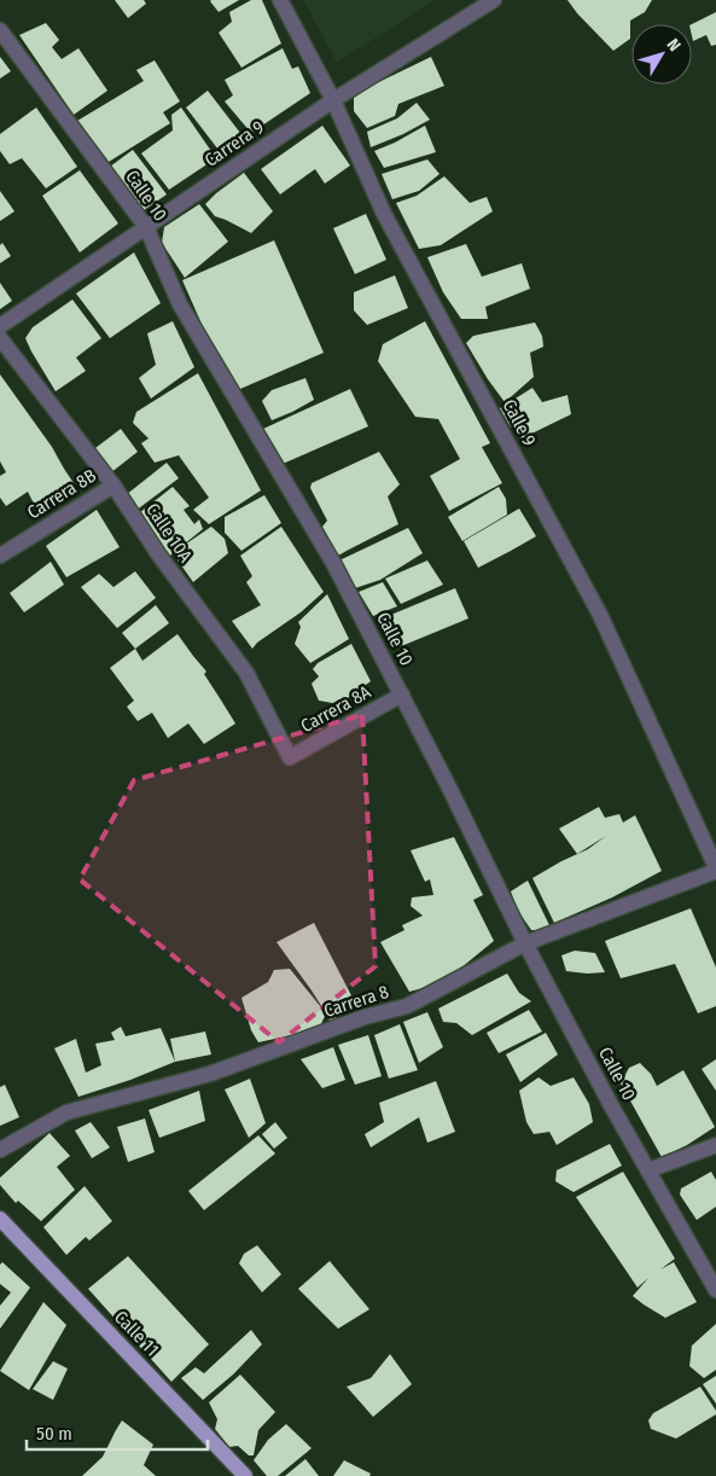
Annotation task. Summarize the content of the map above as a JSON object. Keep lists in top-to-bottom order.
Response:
{
  "streets": {
    "main road": ["Calle 11"],
    "street": [
      "Carrera 9",
      "Calle 10",
      "Calle 9",
      "Carrera 8B",
      "Calle 10A",
      "Carrera 8A",
      "Carrera 8"
    ]
  },
  "crossings": [
    ["Carrera 9", "Calle 10"],
    ["Carrera 9", "Calle 9"],
    ["Calle 10", "Carrera 8A"],
    ["Calle 10", "Carrera 8"],
    ["Calle 9", "Carrera 8"],
    ["Carrera 8B", "Calle 10A"],
    ["Calle 10A", "Carrera 8A"]
  ],
  "scale_bar": "50 m",
  "north": "top right"
}
